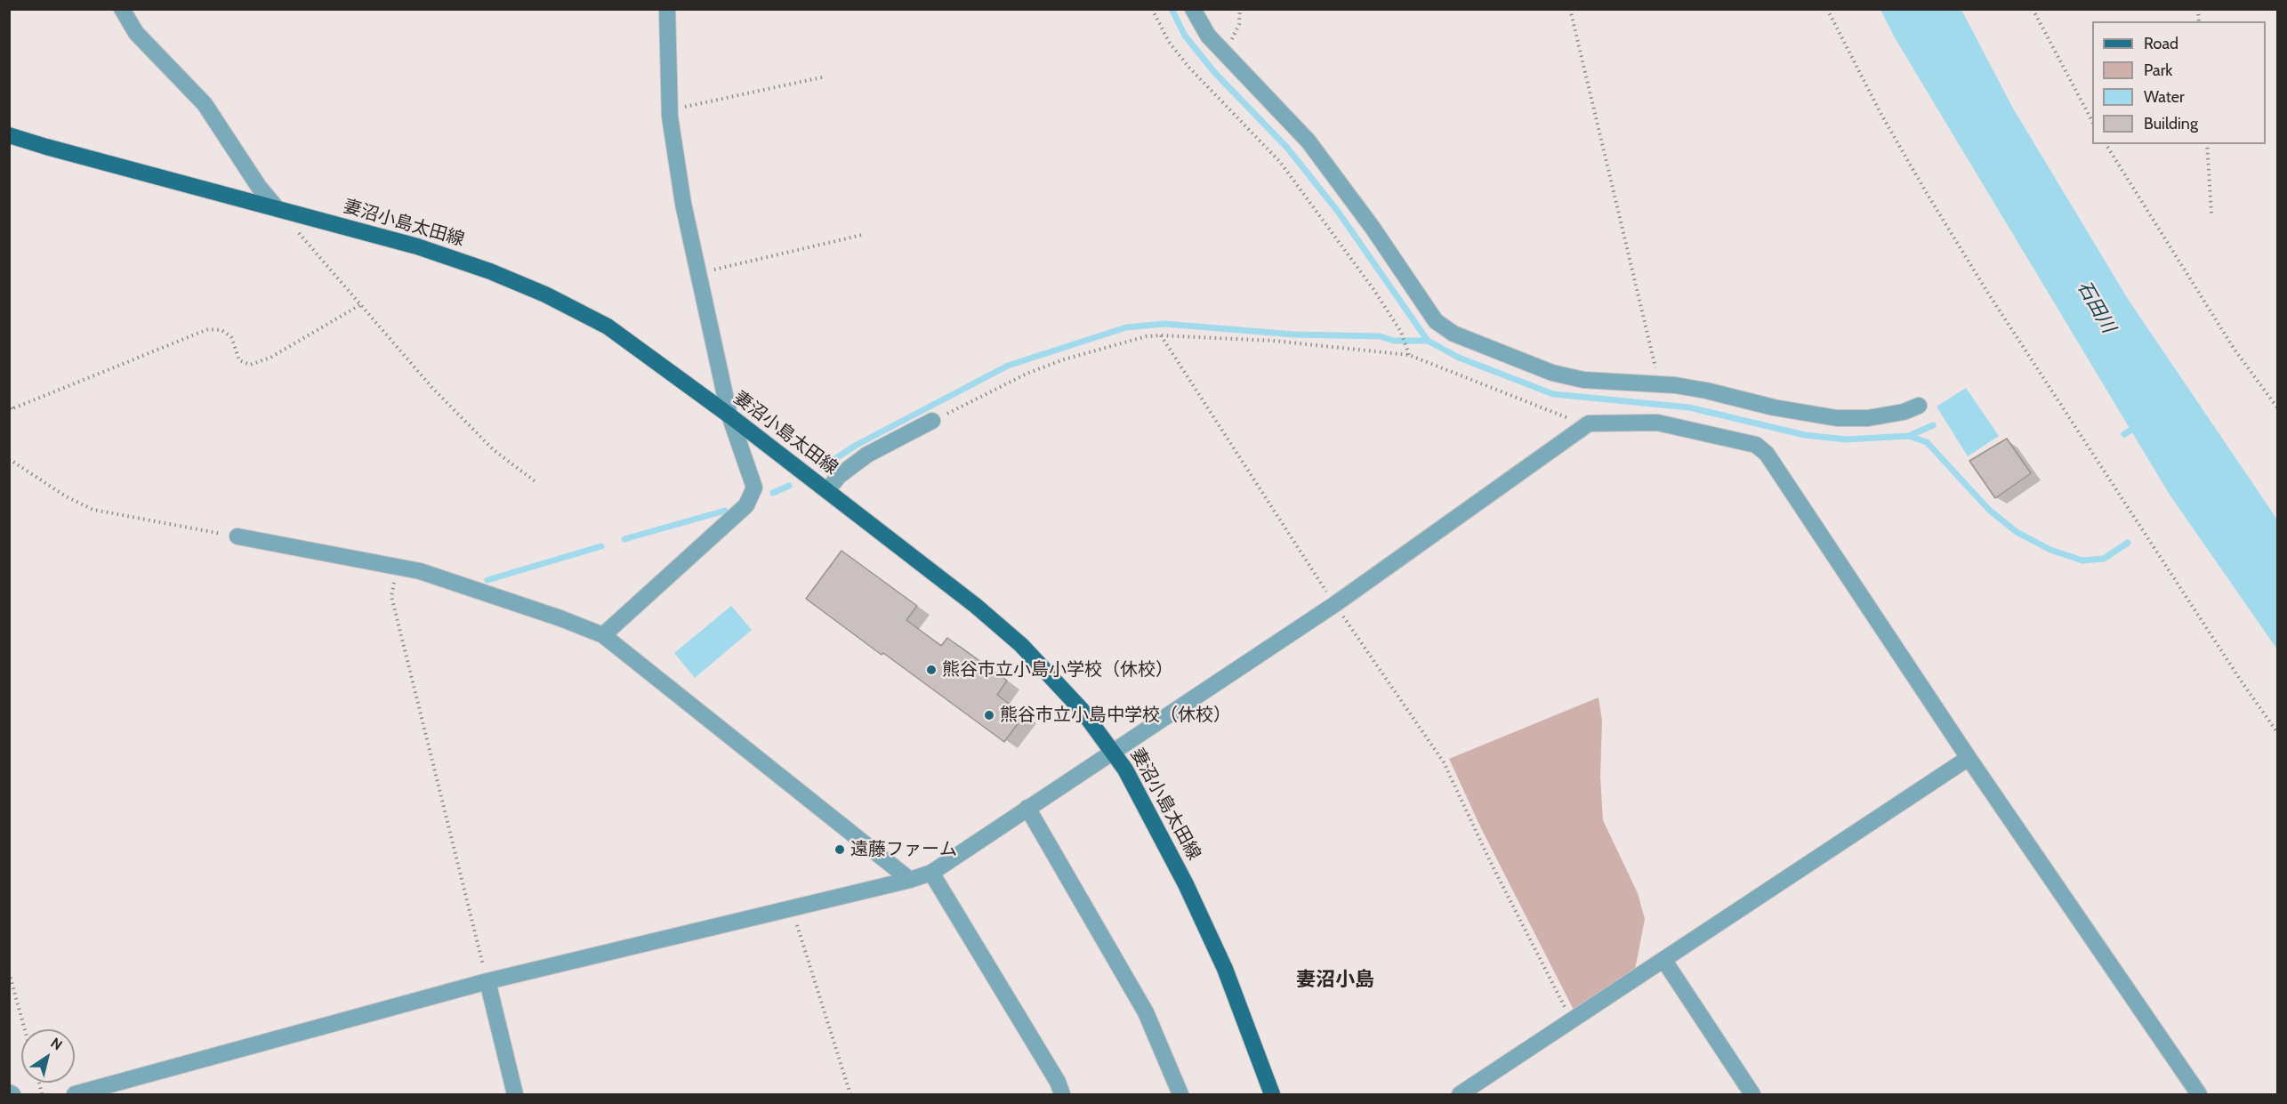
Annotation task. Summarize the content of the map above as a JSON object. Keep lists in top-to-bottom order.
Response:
{
  "streets": {
    "main road": ["妻沼小島太田線"]
  },
  "districts": ["妻沼小島"],
  "water": ["石田川"],
  "places": ["熊谷市立小島小学校（休校）", "熊谷市立小島中学校（休校）", "遠藤ファーム"],
  "legend": [
    "Road",
    "Park",
    "Water",
    "Building"
  ],
  "north": "top right"
}
